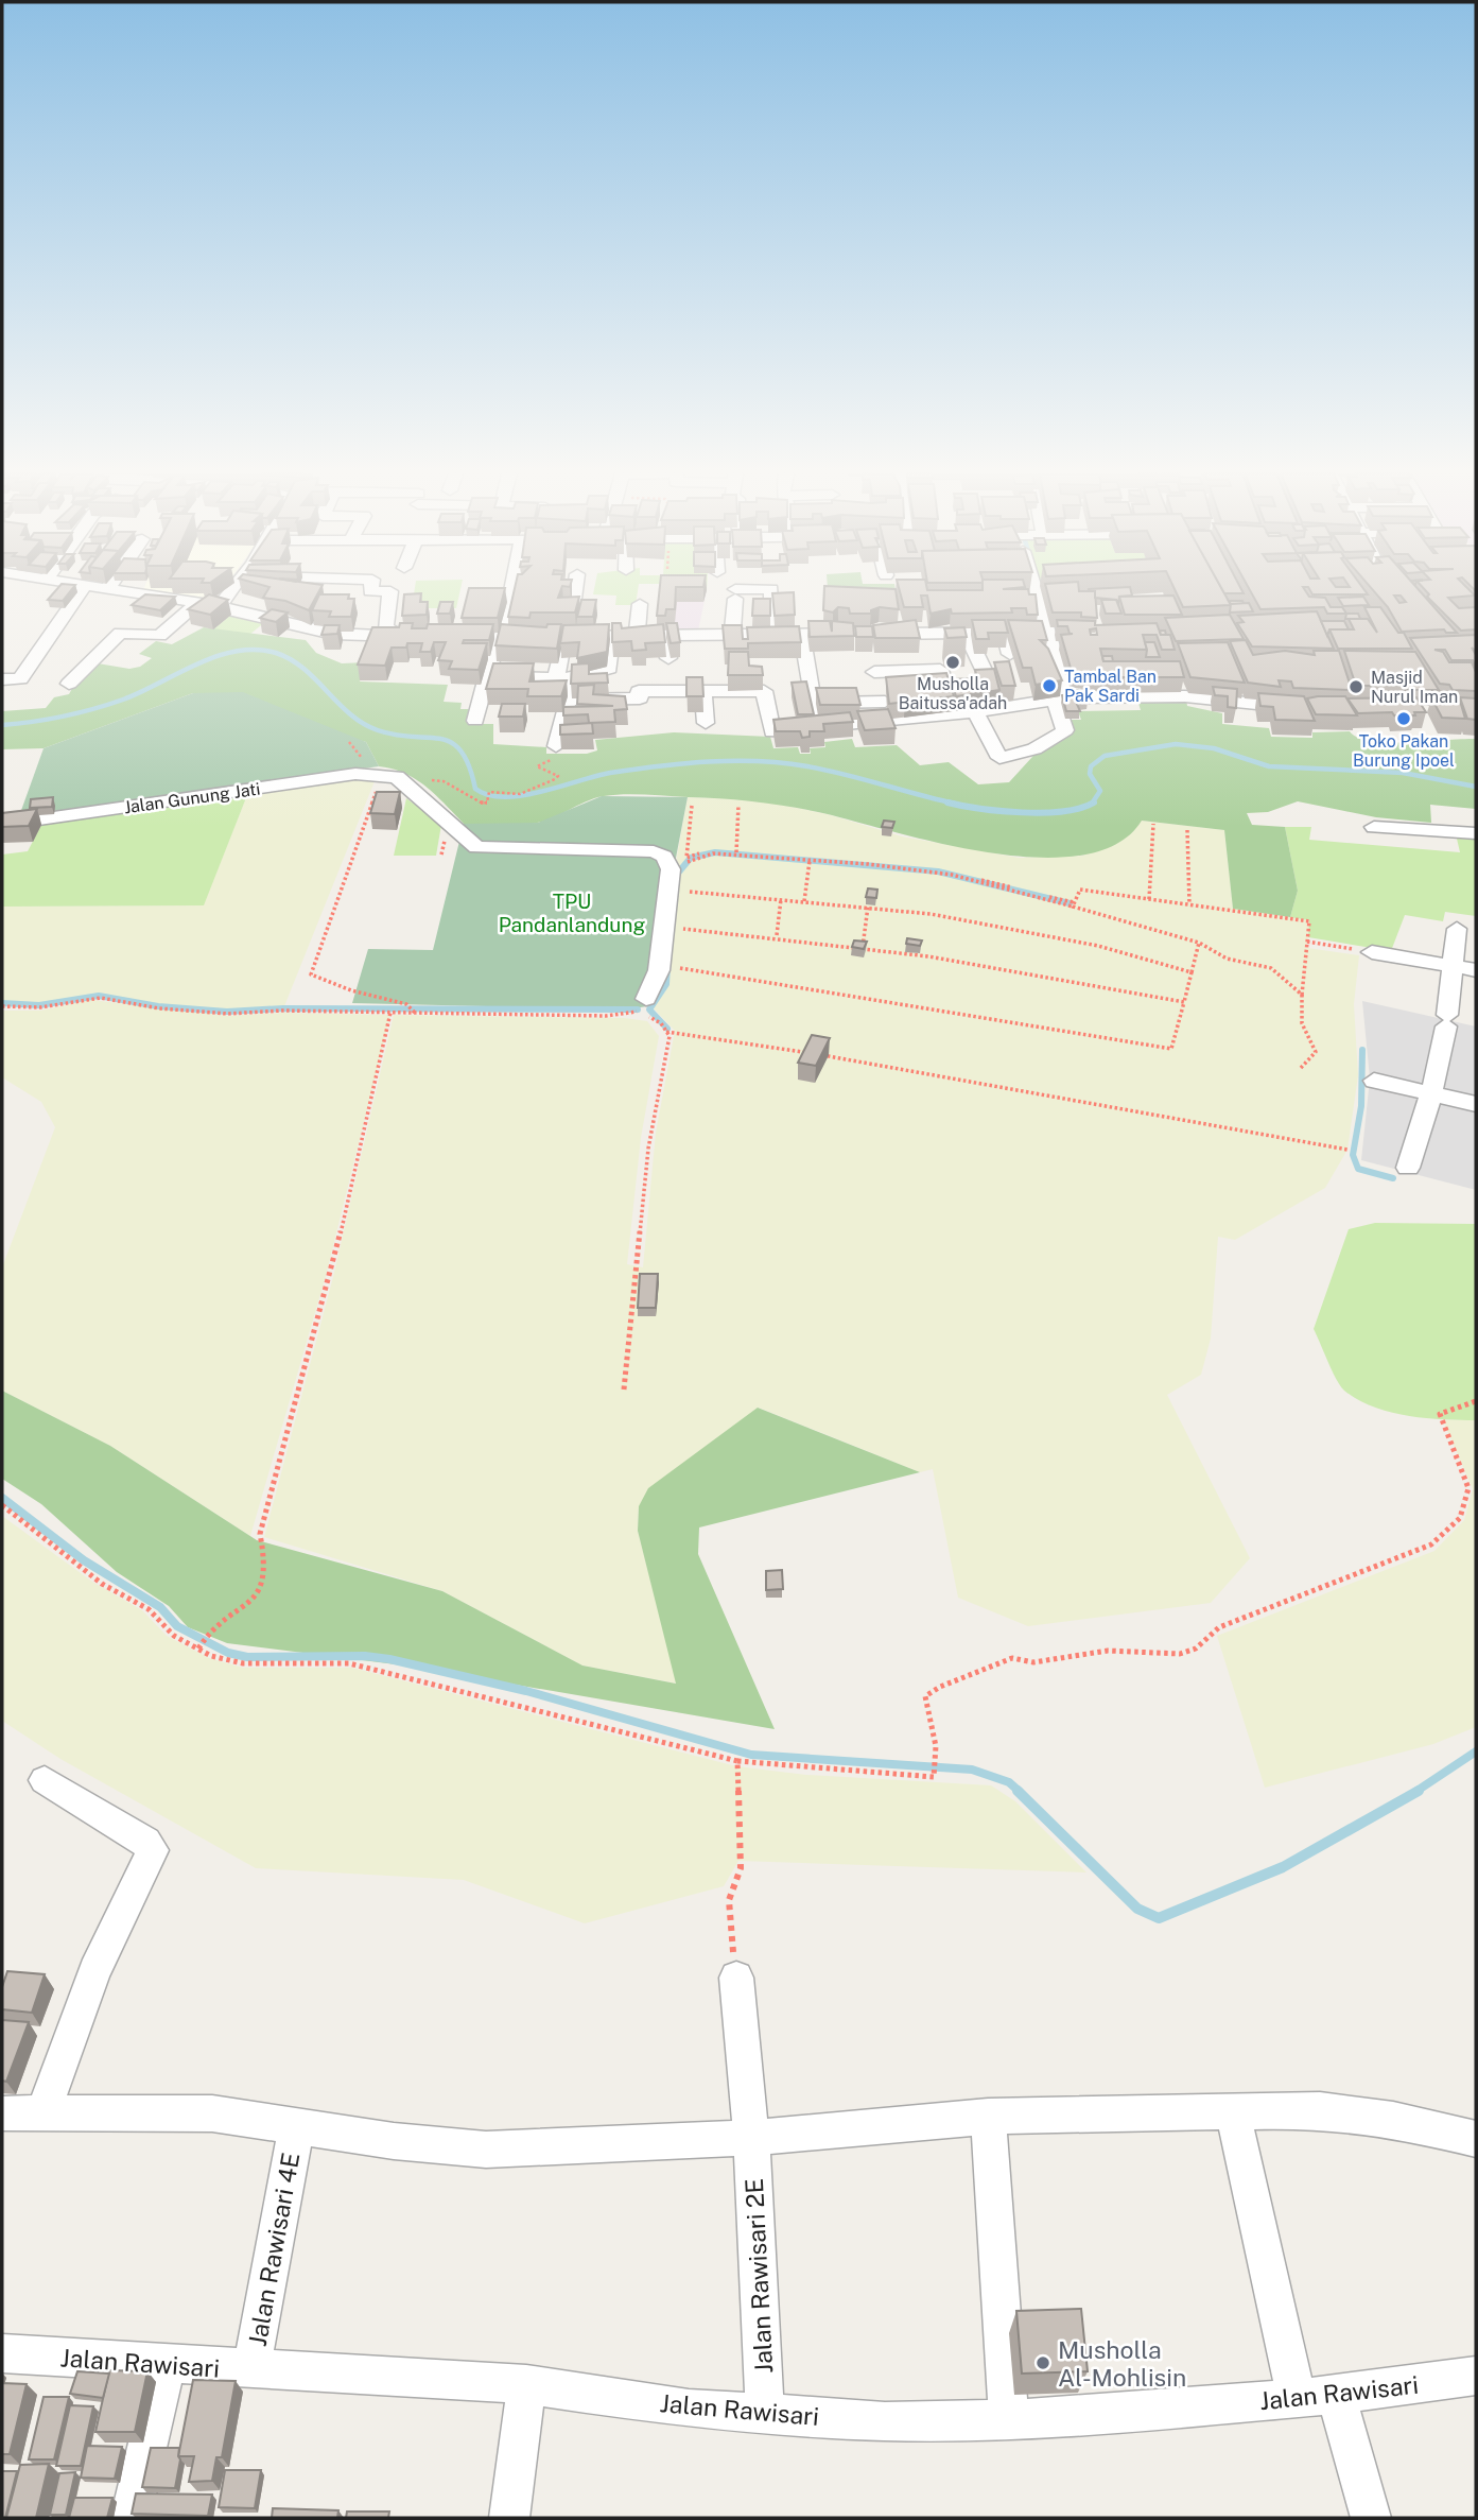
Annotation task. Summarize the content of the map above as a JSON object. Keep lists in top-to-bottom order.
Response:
{
  "streets": {
    "street": [
      "Jalan Gunung Jati",
      "Jalan Rawisari 4E",
      "Jalan Rawisari 2E",
      "Jalan Rawisari"
    ]
  },
  "crossings": [
    ["Jalan Rawisari 4E", "Jalan Rawisari"],
    ["Jalan Rawisari 2E", "Jalan Rawisari"]
  ],
  "parks": ["TPU Pandanlandung"],
  "places": [
    "Musholla Baitussa'adah",
    "Tambal Ban Pak Sardi",
    "Masjid Nurul Iman",
    "Toko Pakan Burung Ipoel",
    "Musholla Al-Mohlisin"
  ]
}
